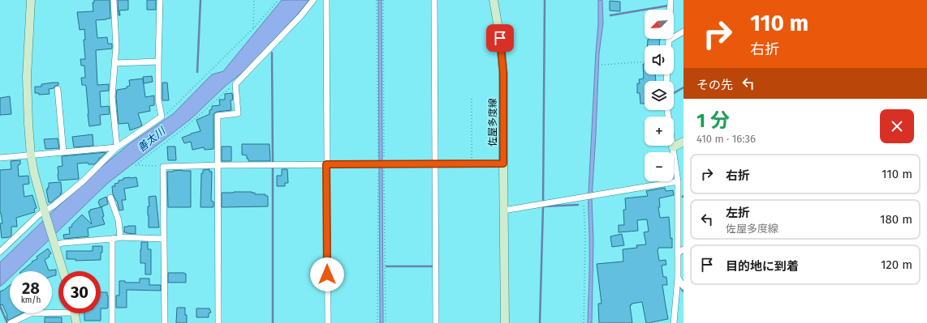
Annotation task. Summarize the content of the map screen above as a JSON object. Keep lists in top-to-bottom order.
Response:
{
  "streets": {
    "main road": ["佐屋多度線"]
  },
  "water": ["善太川"],
  "north": "bottom left",
  "page": {
    "turn": ["110 m", "右折"],
    "map_buttons": ["+", "−"],
    "then": "その先",
    "heading": ["1 分", "410 m · 16:36"],
    "list": [
      {
        "name": "右折",
        "value": "110 m"
      },
      {
        "name": "左折",
        "note": "佐屋多度線",
        "value": "180 m"
      },
      {
        "name": "目的地に到着",
        "value": "120 m"
      }
    ],
    "speed": "28 km/h",
    "limit": "30"
  }
}
